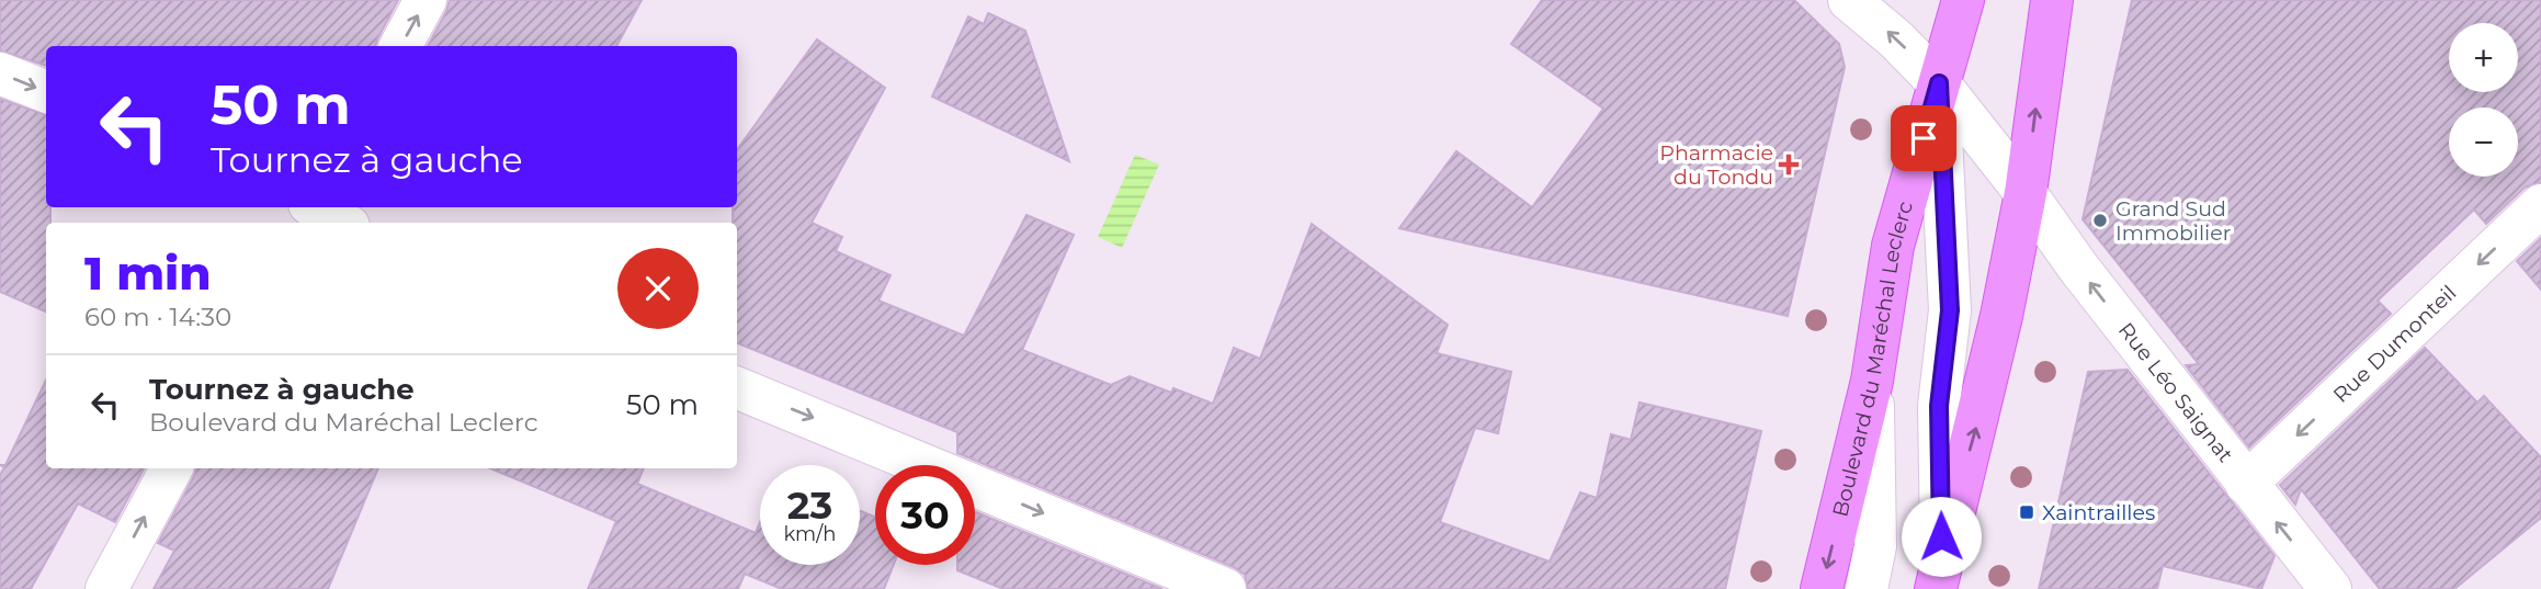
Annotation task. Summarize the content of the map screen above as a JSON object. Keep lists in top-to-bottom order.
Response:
{
  "streets": {
    "main road": ["Boulevard du Maréchal Leclerc"],
    "street": ["Rue Dumonteil", "Rue Léo Saignat"]
  },
  "crossings": [
    ["Rue Dumonteil", "Rue Léo Saignat"],
    ["Boulevard du Maréchal Leclerc", "Rue Léo Saignat"]
  ],
  "one_way": ["Rue Dumonteil", "Rue Léo Saignat"],
  "places": {
    "health": ["Pharmacie du Tondu"],
    "other": ["Grand Sud Immobilier"],
    "transit": ["Xaintrailles"]
  },
  "page": {
    "map_buttons": ["+", "−"],
    "turn": ["50 m", "Tournez à gauche"],
    "heading": ["1 min", "60 m · 14:30"],
    "list": [
      {
        "name": "Tournez à gauche",
        "note": "Boulevard du Maréchal Leclerc",
        "value": "50 m"
      }
    ],
    "speed": "23 km/h",
    "limit": "30"
  }
}
